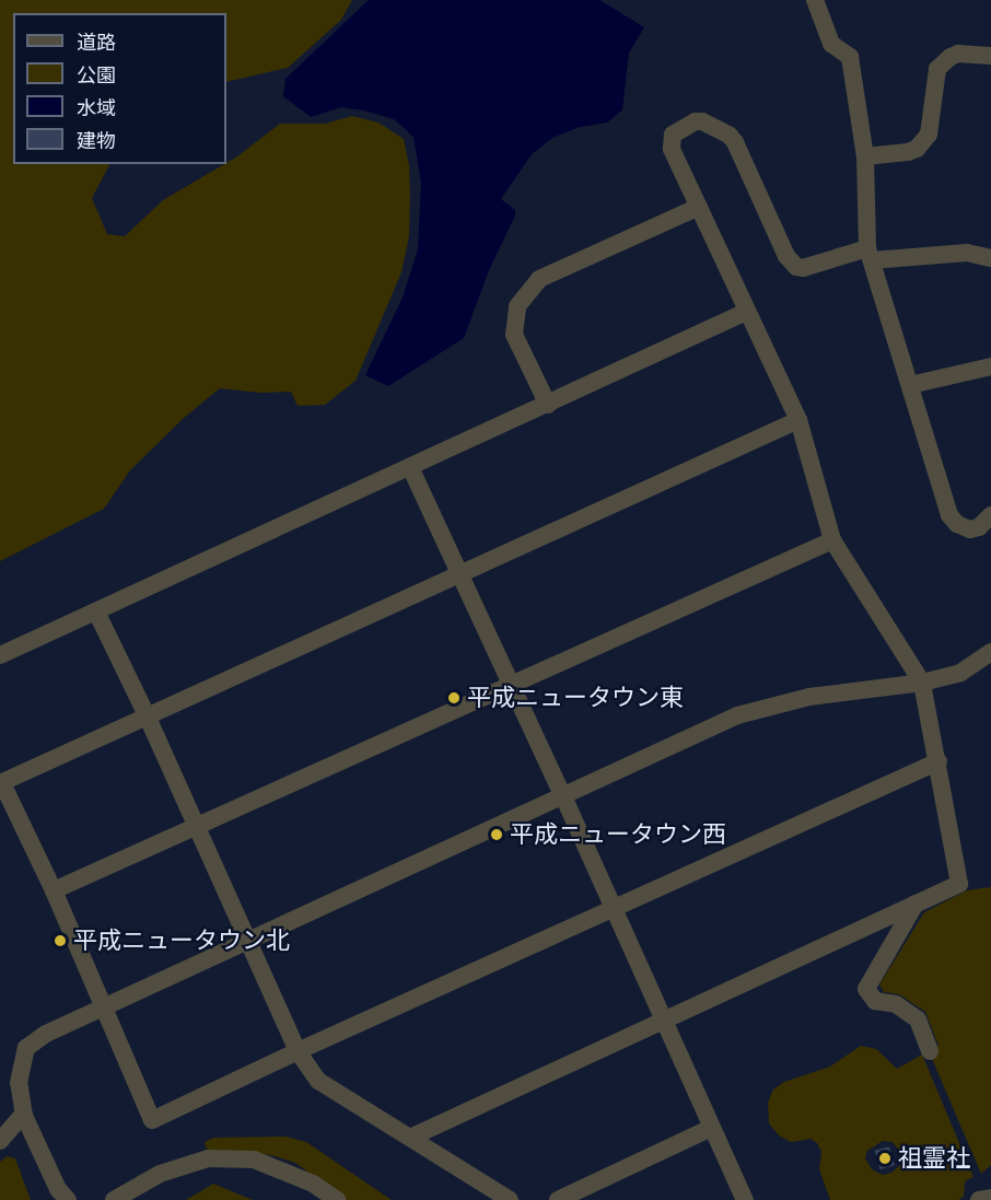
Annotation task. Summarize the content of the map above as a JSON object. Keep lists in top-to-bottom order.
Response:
{
  "places": [
    "平成ニュータウン東",
    "平成ニュータウン西",
    "平成ニュータウン北",
    "祖霊社"
  ],
  "legend": [
    "道路",
    "公園",
    "水域",
    "建物"
  ]
}
